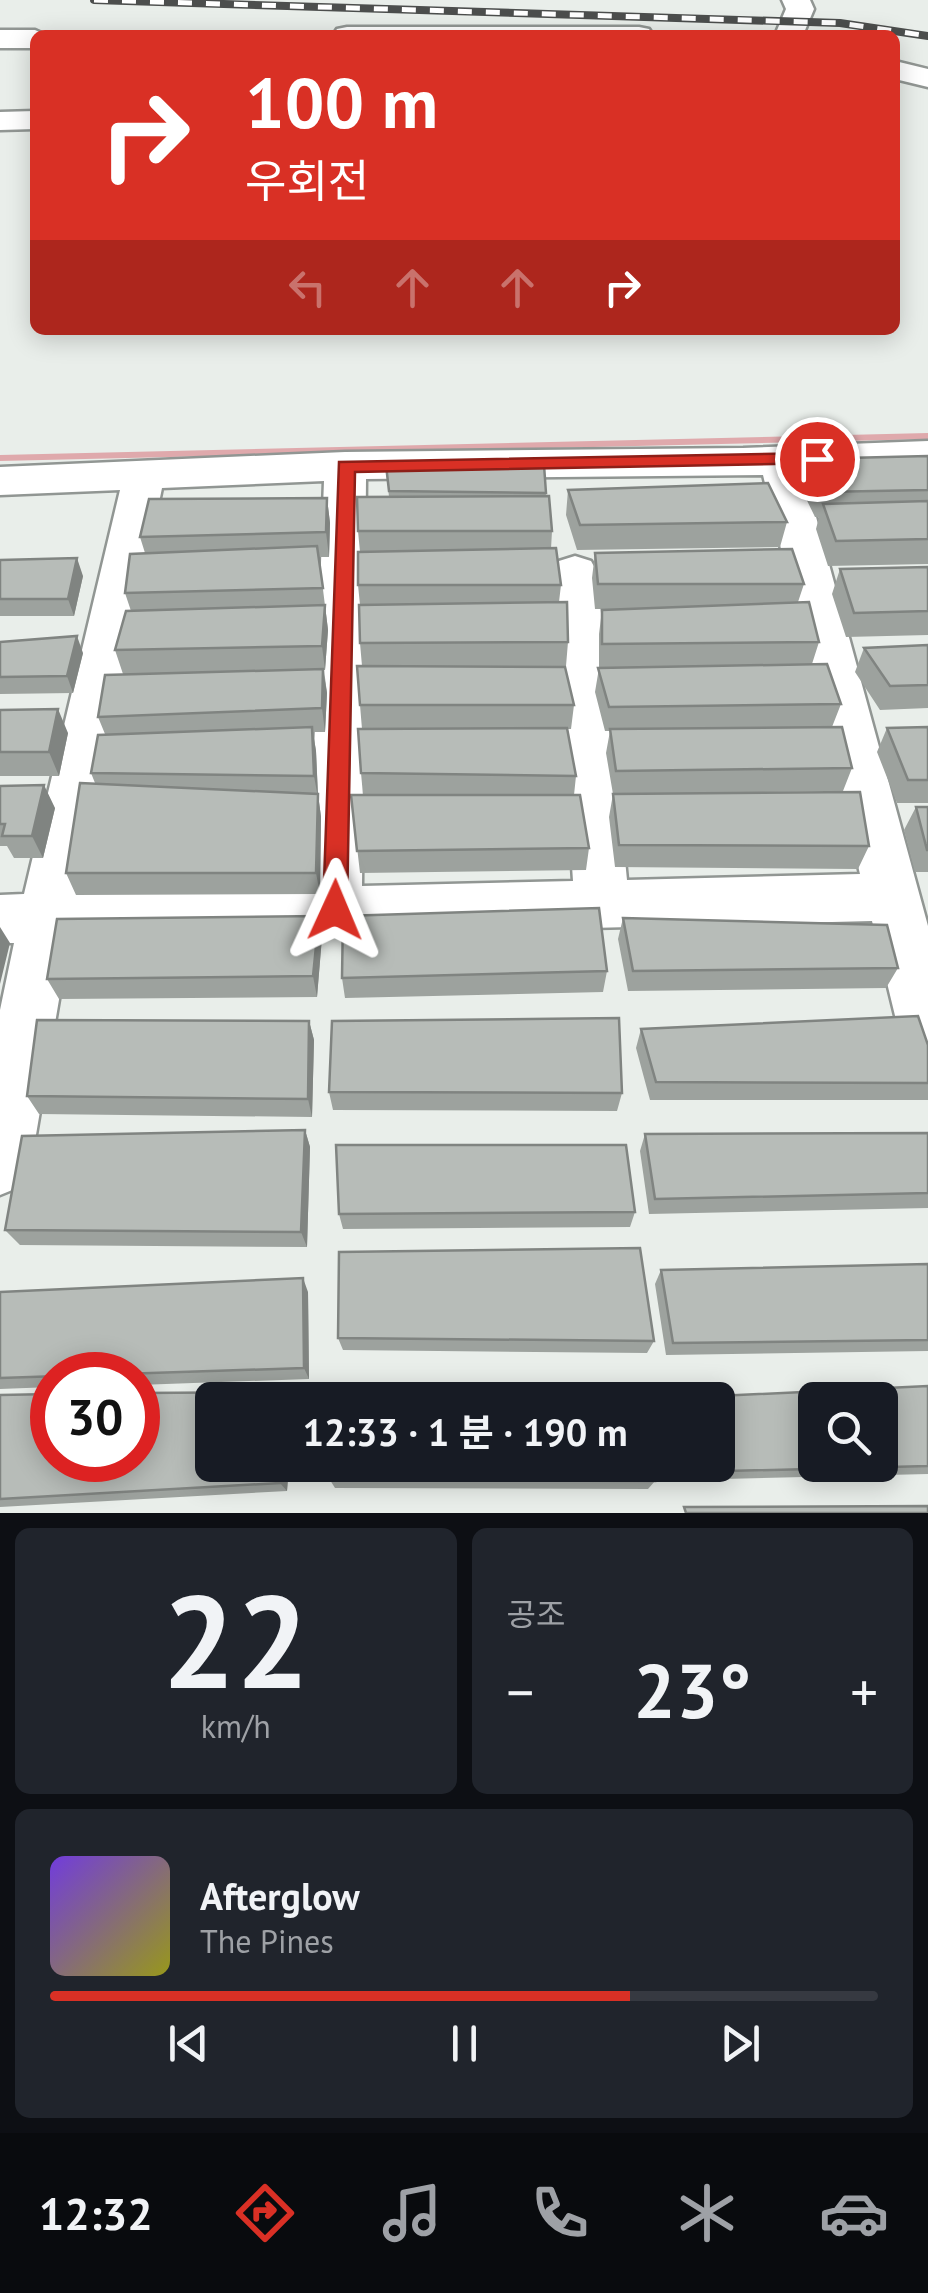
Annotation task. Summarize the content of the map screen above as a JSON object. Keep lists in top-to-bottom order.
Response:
{
  "page": {
    "turn": ["100 m", "우회전"],
    "limit": "30",
    "trip": "12:33 · 1 분 · 190 m",
    "tile": [
      ["22", "km/h"],
      "공조"
    ],
    "heat": ["−", "23°", "+"],
    "song": ["Afterglow", "The Pines"],
    "tabs": "12:32"
  }
}
